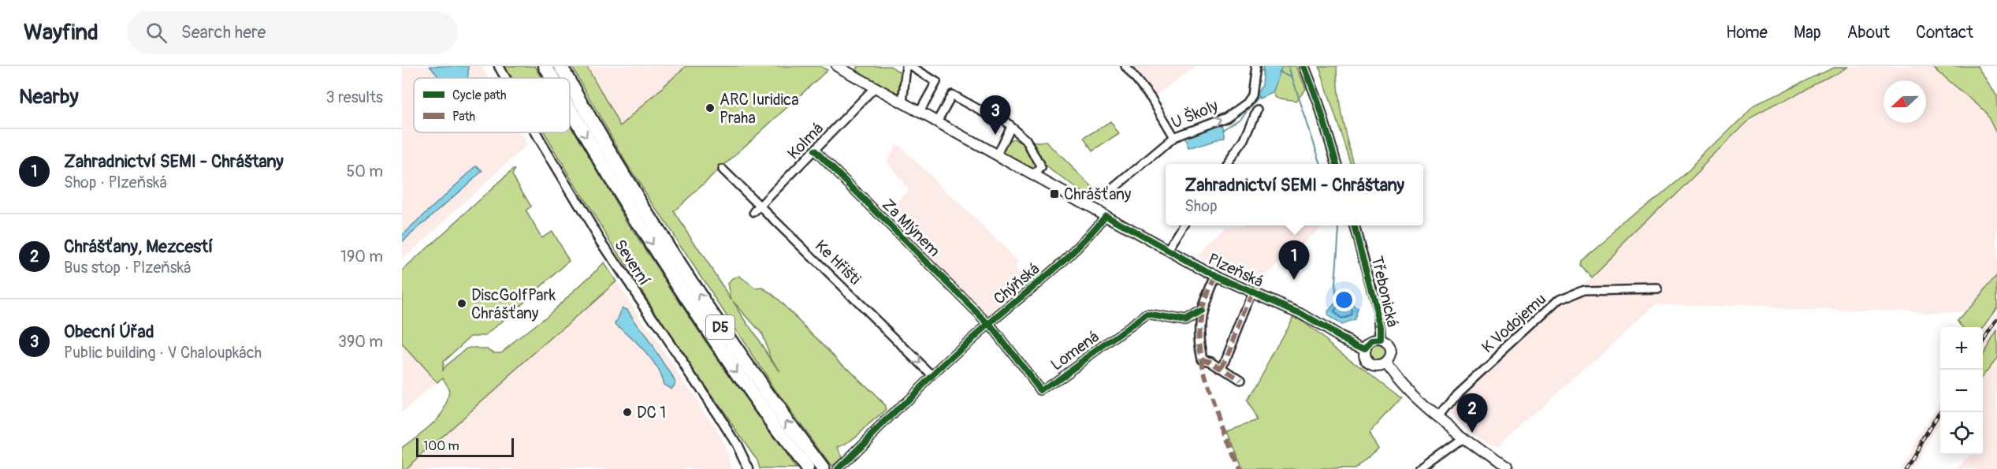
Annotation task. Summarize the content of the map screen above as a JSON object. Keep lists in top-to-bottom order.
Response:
{
  "streets": {
    "highway": ["D5"],
    "main road": ["Plzeňská"],
    "street": [
      "U Školy",
      "Kolmá",
      "Za Mlýnem",
      "Severní",
      "Ke Hřišti",
      "Chýňská",
      "Třebonická",
      "K Vodojemu",
      "Lomená"
    ]
  },
  "crossings": [
    ["Kolmá", "Za Mlýnem"],
    ["Kolmá", "Ke Hřišti"],
    ["Kolmá", "Plzeňská"],
    ["Za Mlýnem", "Chýňská"],
    ["Za Mlýnem", "Lomená"],
    ["Ke Hřišti", "Chýňská"],
    ["Plzeňská", "Chýňská"],
    ["Plzeňská", "Třebonická"],
    ["Chýňská", "Lomená"]
  ],
  "one_way": ["Ke Hřišti"],
  "places": {
    "other": ["ARC Iuridica Praha", "DiscGolfPark Chrášťany", "DC 1"],
    "transit": ["Chrášťany"]
  },
  "legend": ["Cycle path", "Path"],
  "scale_bar": "100 m",
  "north": "left",
  "page": {
    "header": "Wayfind",
    "search": "Search here",
    "nav": [
      "Home",
      "Map",
      "About",
      "Contact"
    ],
    "heading": ["Nearby", "3 results"],
    "pins": ["3", "1", "2"],
    "list": [
      {
        "mark": "1",
        "name": "Zahradnictví SEMI - Chráštany",
        "note": "Shop · Plzeňská",
        "value": "50 m"
      },
      {
        "mark": "2",
        "name": "Chrášťany, Mezcestí",
        "note": "Bus stop · Plzeňská",
        "value": "190 m"
      },
      {
        "mark": "3",
        "name": "Obecní Úřad",
        "note": "Public building · V Chaloupkách",
        "value": "390 m"
      }
    ],
    "popup": ["Zahradnictví SEMI - Chráštany", "Shop"],
    "map_buttons": ["+", "−"],
    "scale": "100 m"
  }
}
